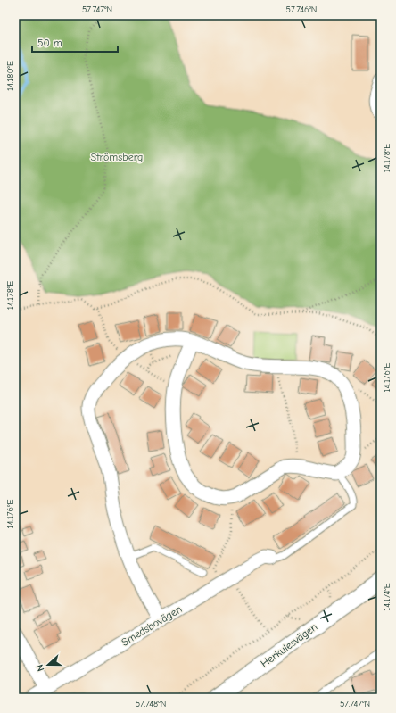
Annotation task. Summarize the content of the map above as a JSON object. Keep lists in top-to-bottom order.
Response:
{
  "streets": {
    "street": ["Smedsbovägen", "Herkulesvägen"]
  },
  "parks": ["Strömsberg"],
  "scale_bar": "50 m",
  "north": "left",
  "coordinates": [
    "57.747°N",
    "57.746°N",
    "14.180°E",
    "14.178°E",
    "14.176°E",
    "14.174°E",
    "57.748°N"
  ]
}
